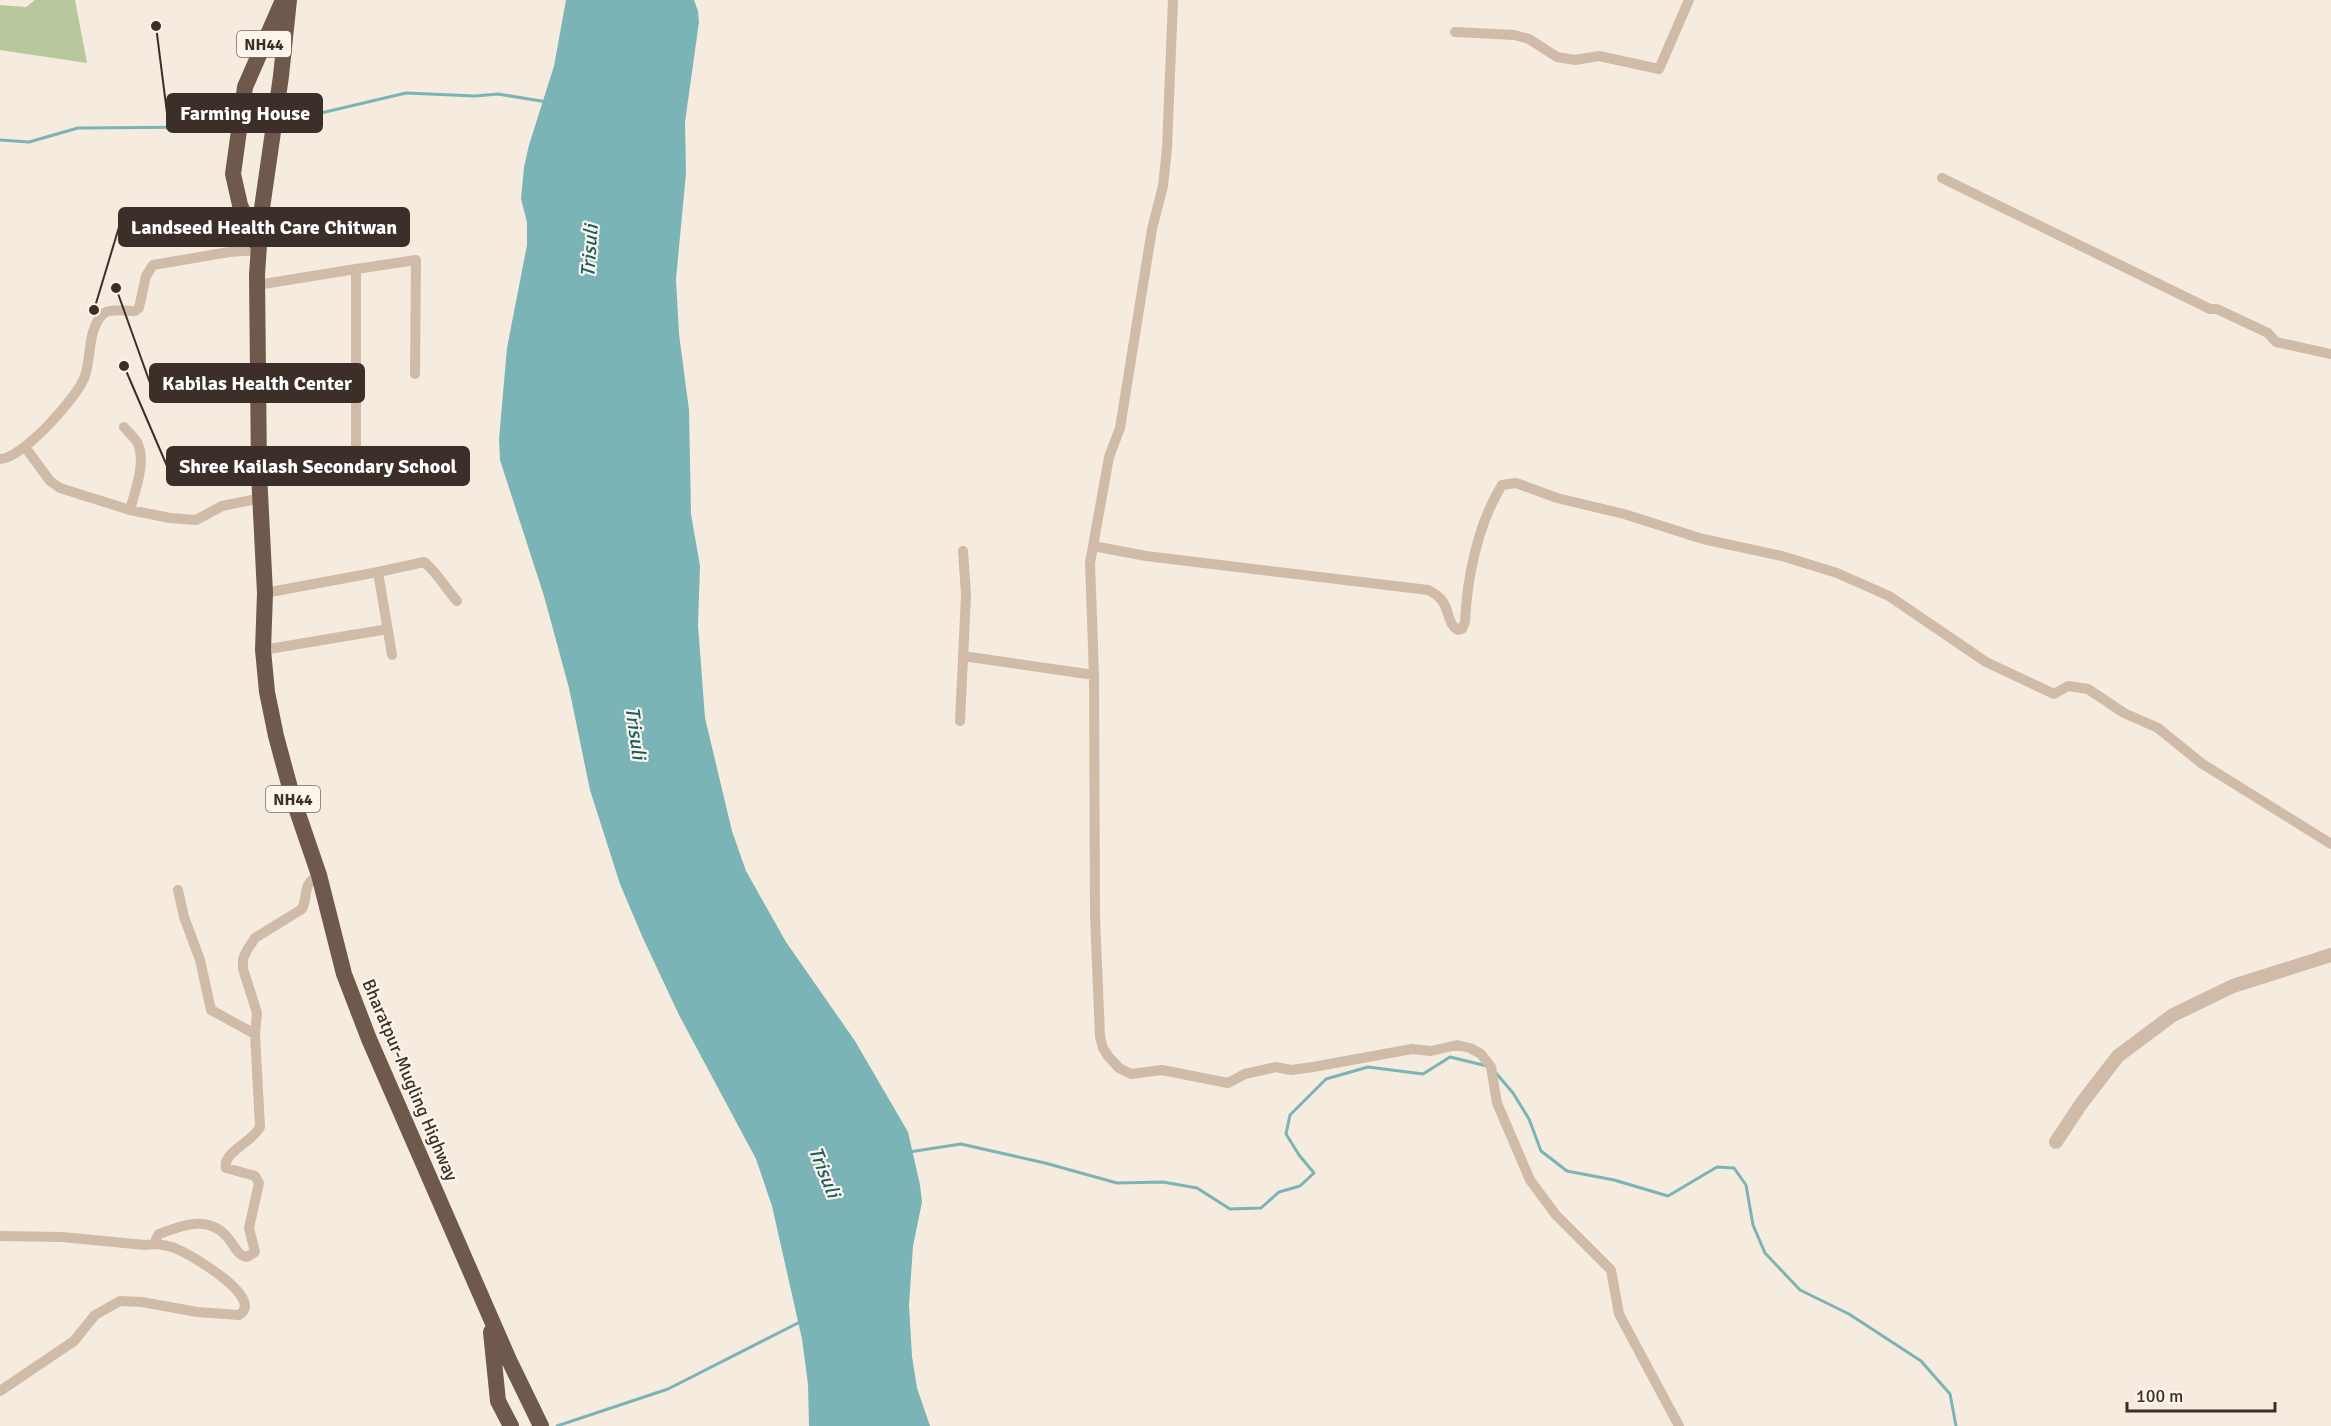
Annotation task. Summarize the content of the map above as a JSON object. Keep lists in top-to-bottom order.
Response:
{
  "streets": {
    "highway": ["NH44", "Bharatpur-Mugling Highway"]
  },
  "water": ["Trisuli"],
  "places": [
    "Farming House",
    "Kabilas Health Center",
    "Landseed Health Care Chitwan",
    "Shree Kailash Secondary School"
  ],
  "scale_bar": "100 m"
}
